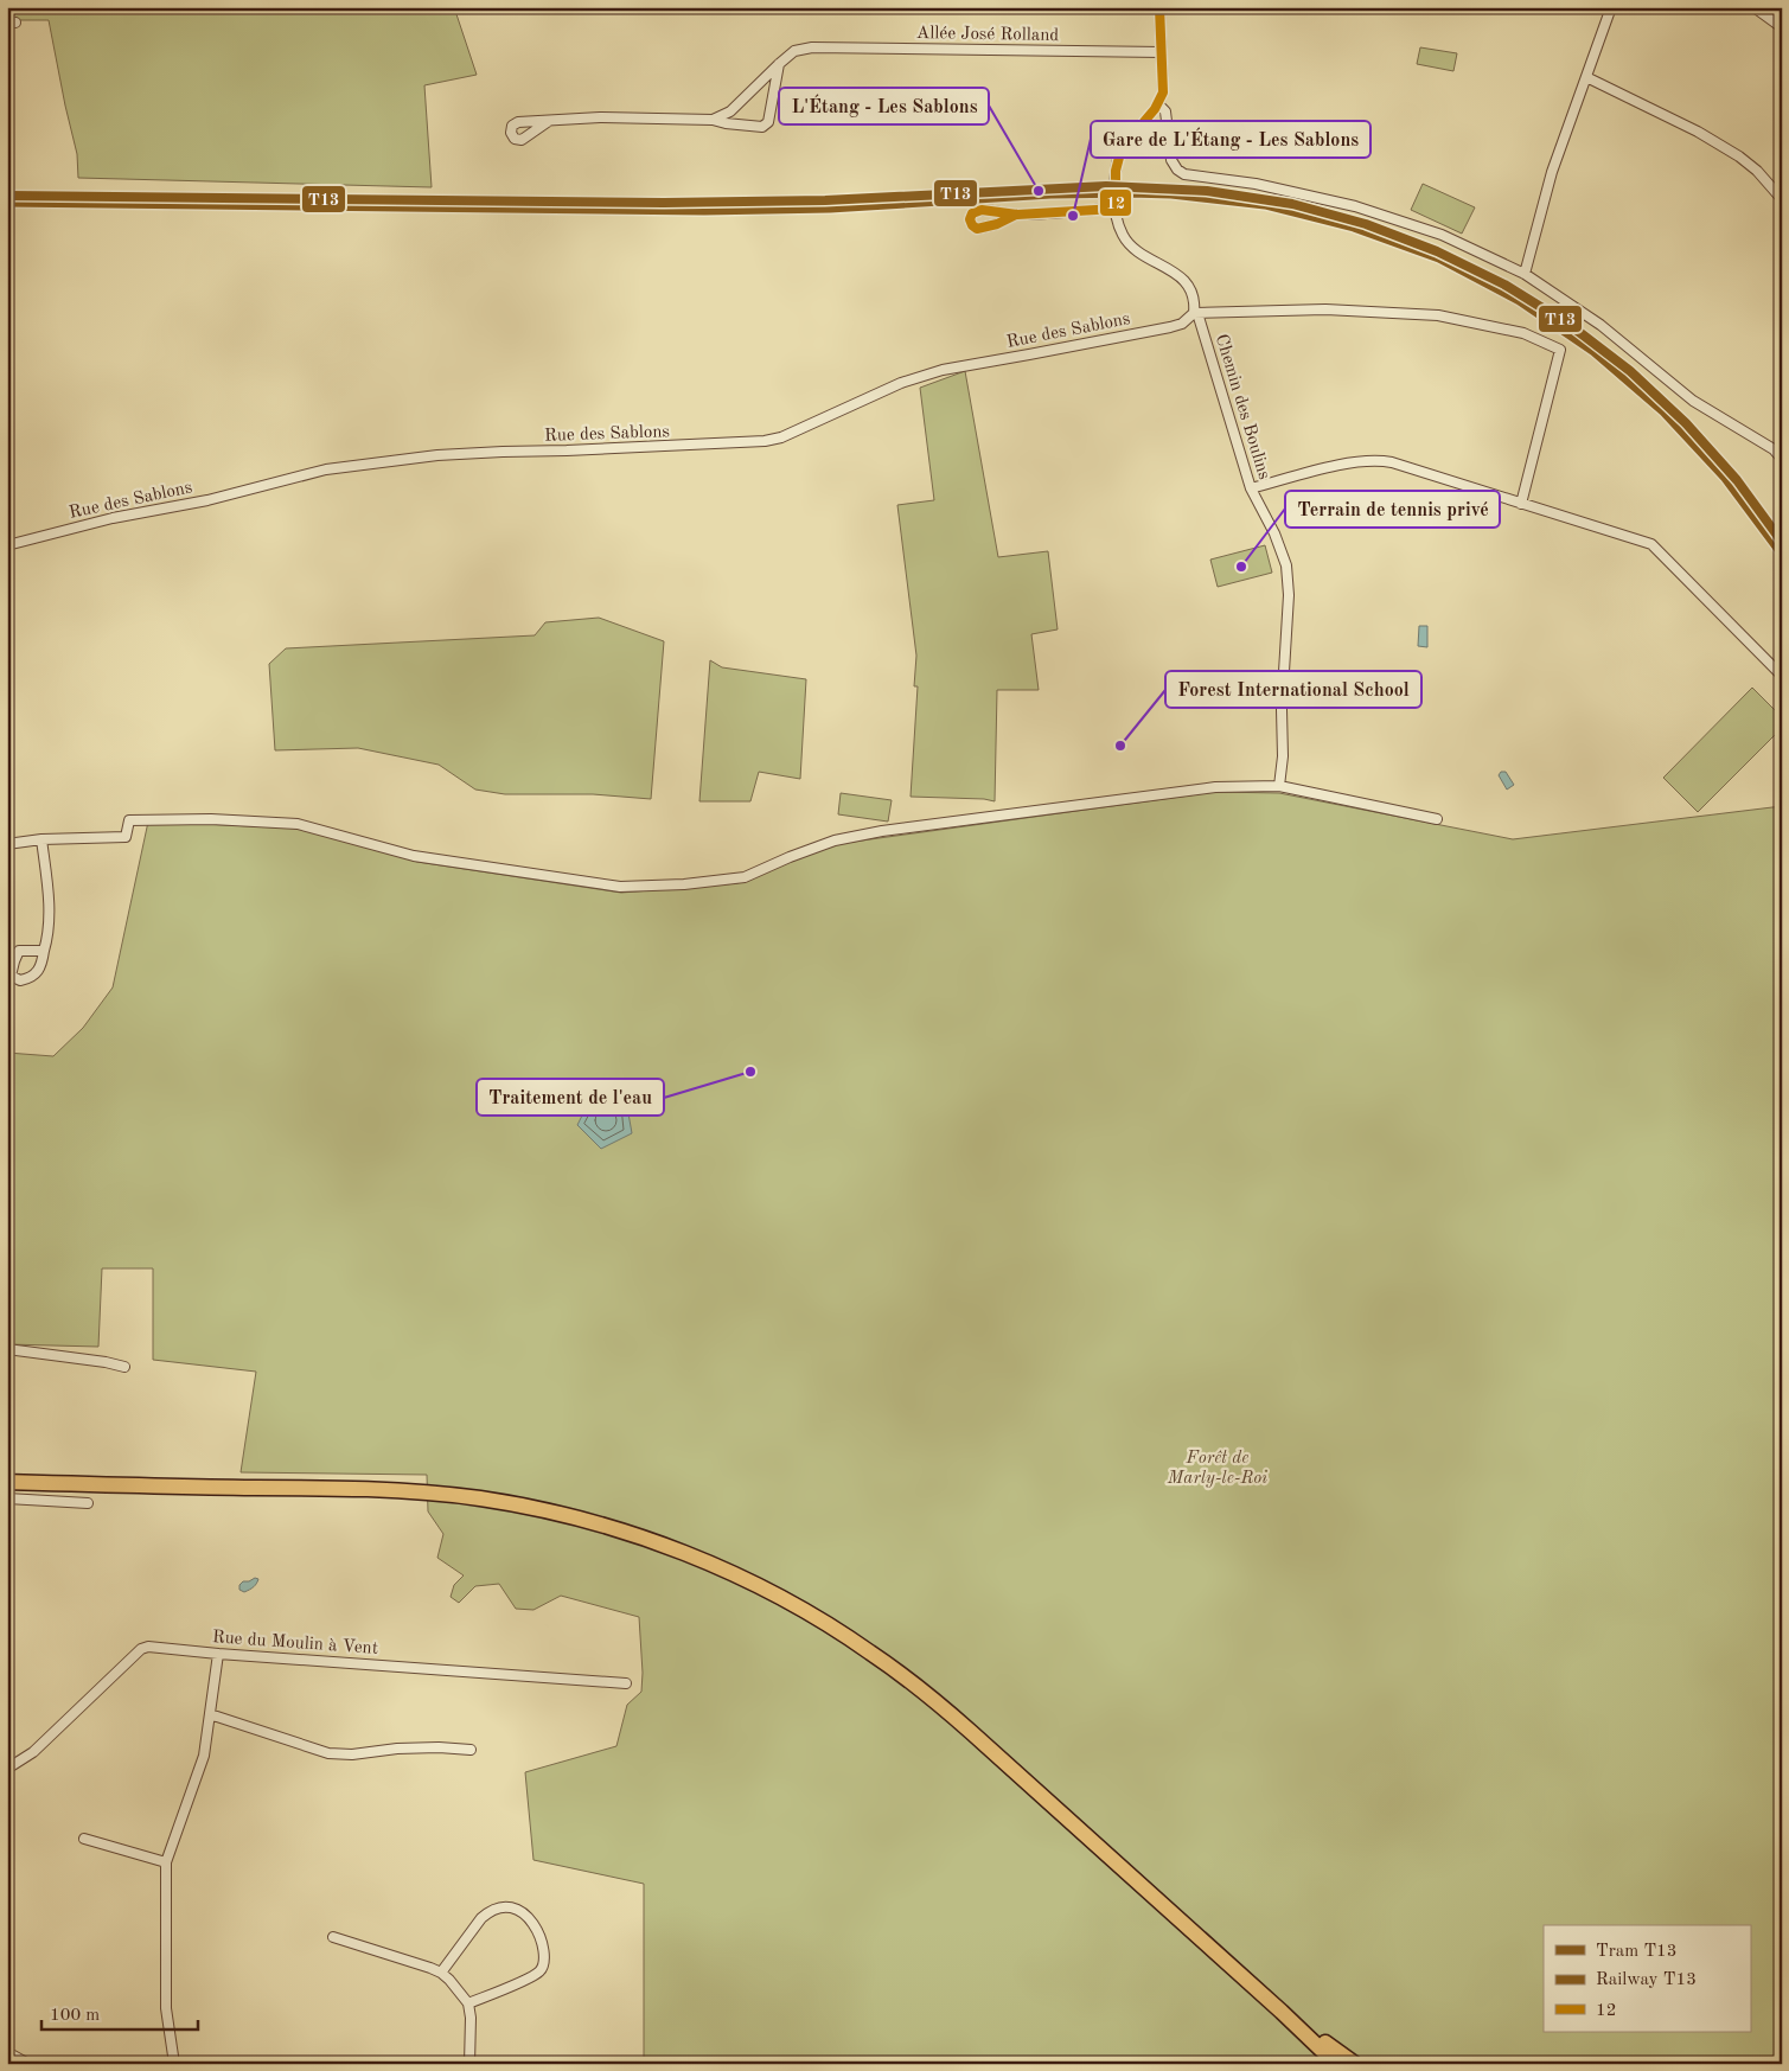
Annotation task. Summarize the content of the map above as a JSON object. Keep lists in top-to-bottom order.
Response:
{
  "streets": {
    "street": [
      "Allée José Rolland",
      "Rue des Sablons",
      "Chemin des Boulins",
      "Rue du Moulin à Vent"
    ]
  },
  "crossings": [
    ["Rue des Sablons", "Chemin des Boulins"]
  ],
  "parks": ["Forêt de Marly-le-Roi"],
  "places": [
    "L'Étang - Les Sablons",
    "Gare de L'Étang - Les Sablons",
    "Terrain de tennis privé",
    "Forest International School",
    "Traitement de l'eau"
  ],
  "lines": ["transit line 12", "tram line T13", "rail line T13"],
  "legend": ["Tram T13", "Railway T13", "12"],
  "scale_bar": "100 m"
}
